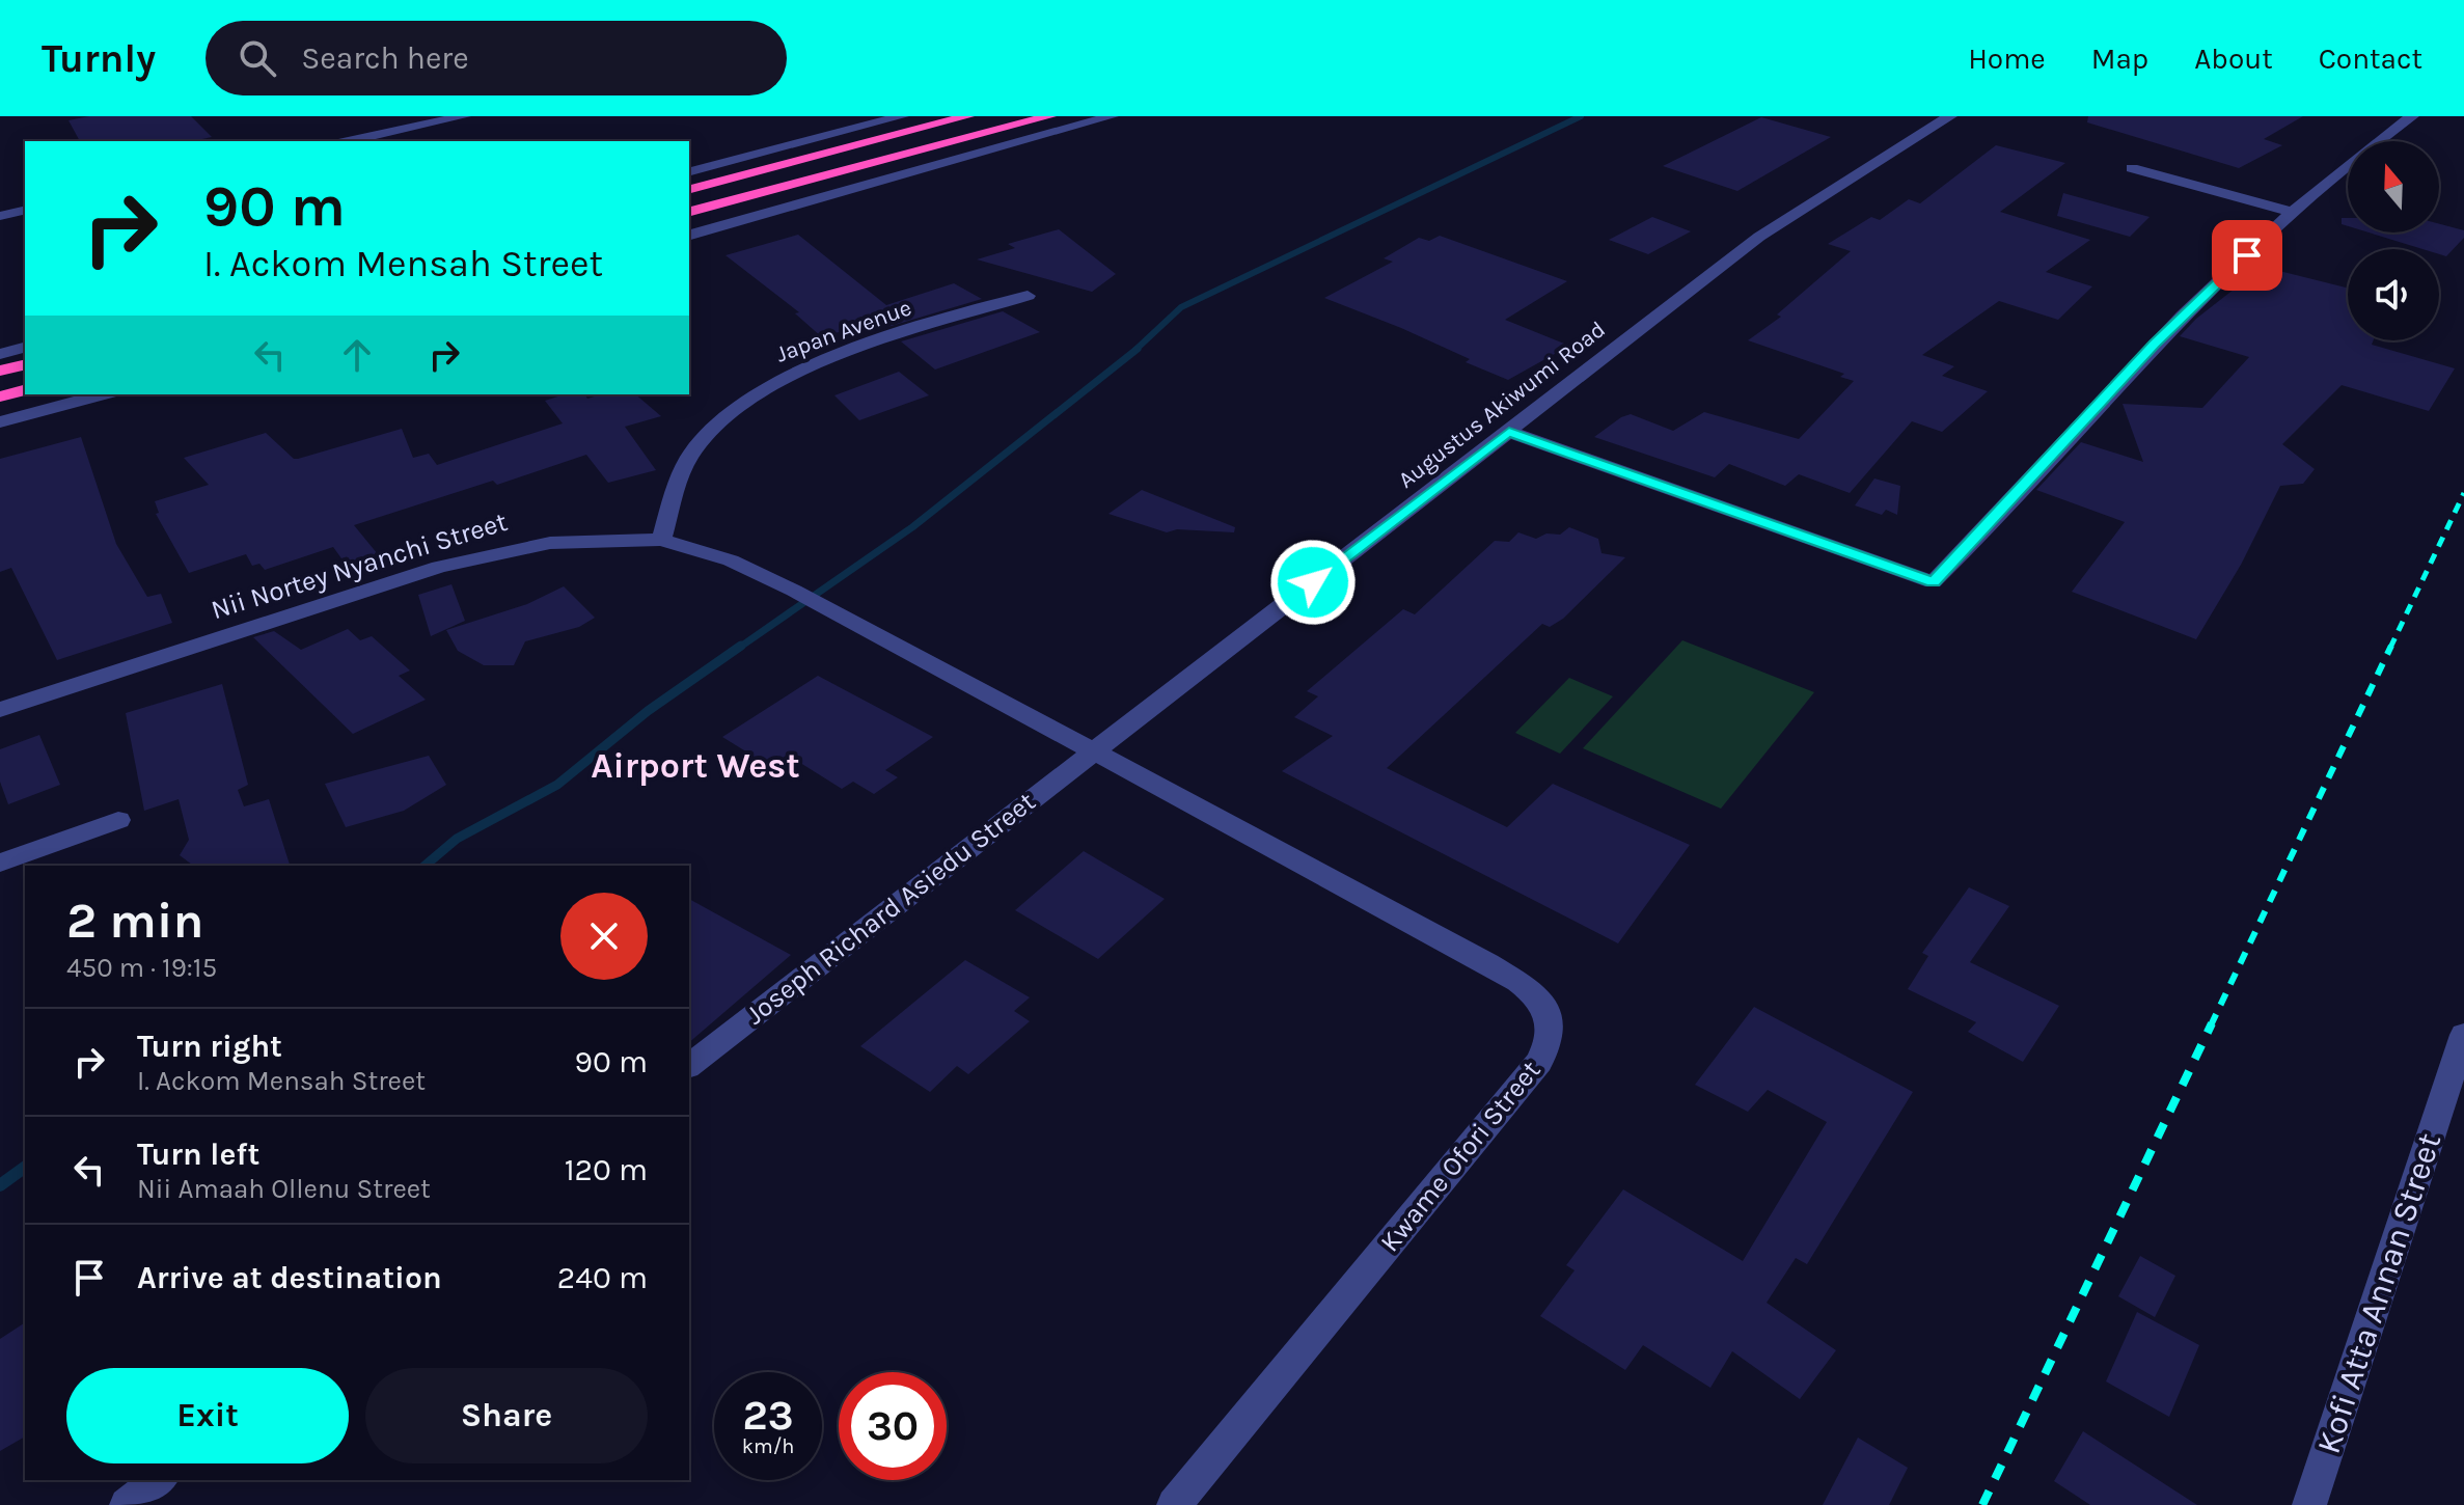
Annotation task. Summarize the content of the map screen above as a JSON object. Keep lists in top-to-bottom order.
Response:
{
  "streets": {
    "street": [
      "Japan Avenue",
      "Augustus Akiwumi Road",
      "Nii Nortey Nyanchi Street",
      "Joseph Richard Asiedu Street",
      "Kwame Ofori Street",
      "Kofi Atta Annan Street"
    ]
  },
  "crossings": [
    ["Japan Avenue", "Nii Nortey Nyanchi Street"],
    ["Augustus Akiwumi Road", "Nii Nortey Nyanchi Street"],
    ["Augustus Akiwumi Road", "Joseph Richard Asiedu Street"],
    ["Augustus Akiwumi Road", "Kwame Ofori Street"],
    ["Nii Nortey Nyanchi Street", "Joseph Richard Asiedu Street"],
    ["Nii Nortey Nyanchi Street", "Kwame Ofori Street"],
    ["Joseph Richard Asiedu Street", "Kwame Ofori Street"]
  ],
  "districts": ["Airport West"],
  "north": "top",
  "page": {
    "header": "Turnly",
    "search": "Search here",
    "nav": [
      "Home",
      "Map",
      "About",
      "Contact"
    ],
    "turn": ["90 m", "I. Ackom Mensah Street"],
    "heading": ["2 min", "450 m · 19:15"],
    "list": [
      {
        "name": "Turn right",
        "note": "I. Ackom Mensah Street",
        "value": "90 m"
      },
      {
        "name": "Turn left",
        "note": "Nii Amaah Ollenu Street",
        "value": "120 m"
      },
      {
        "name": "Arrive at destination",
        "value": "240 m"
      }
    ],
    "buttons": ["Exit", "Share"],
    "speed": "23 km/h",
    "limit": "30"
  }
}
